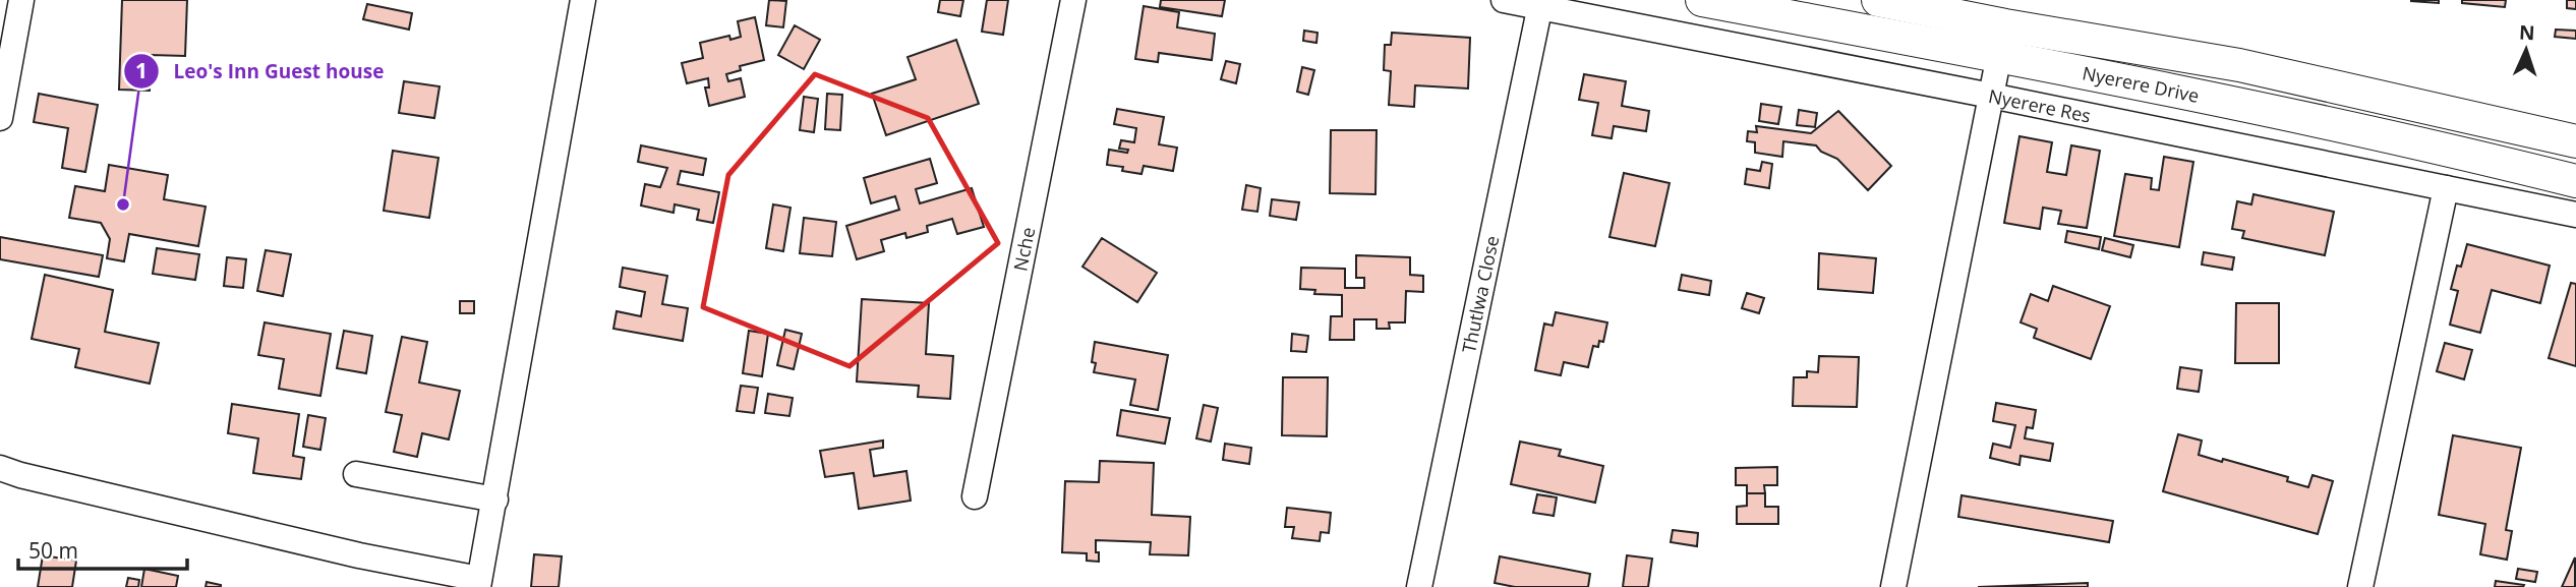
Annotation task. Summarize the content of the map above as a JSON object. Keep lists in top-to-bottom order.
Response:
{
  "streets": {
    "main road": ["Nyerere Drive"],
    "street": ["Nyerere Res", "Nche", "Thutlwa Close"]
  },
  "crossings": [
    ["Nyerere Res", "Thutlwa Close"]
  ],
  "places": ["Leo's Inn Guest house"],
  "scale_bar": "50 m",
  "north": "top"
}
